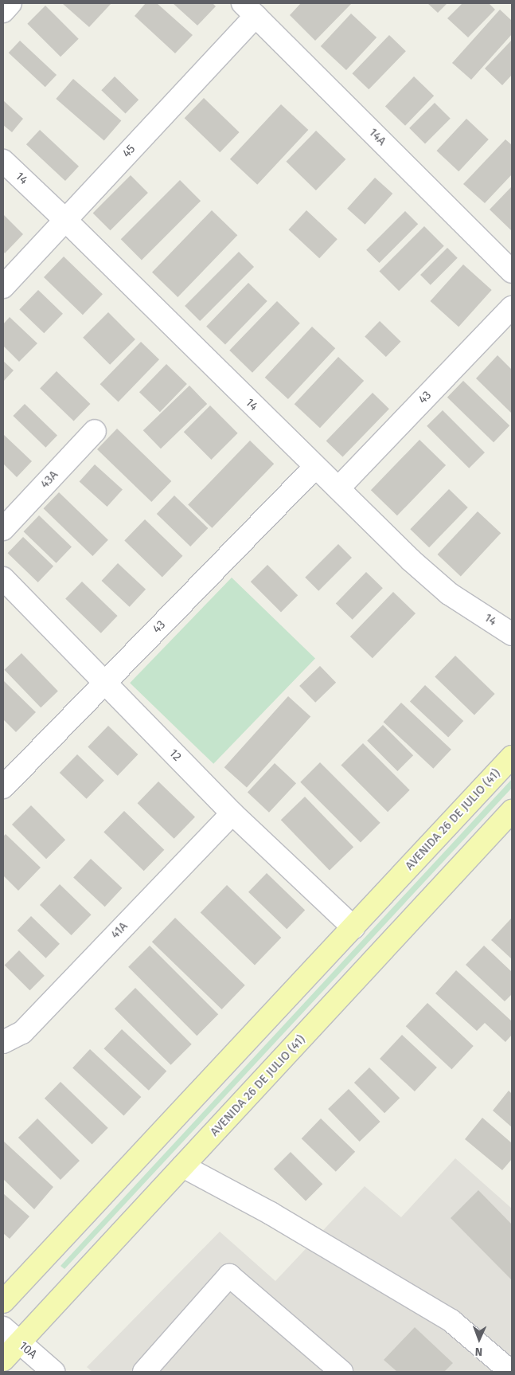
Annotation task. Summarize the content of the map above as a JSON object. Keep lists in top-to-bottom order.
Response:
{
  "streets": {
    "main road": ["AVENIDA 26 DE JULIO (41)"],
    "street": [
      "14A",
      "45",
      "14",
      "43",
      "43A",
      "12",
      "41A",
      "10A"
    ]
  },
  "crossings": [
    ["14A", "45"],
    ["45", "14"],
    ["14", "43"],
    ["43", "12"],
    ["12", "AVENIDA 26 DE JULIO (41)"],
    ["12", "41A"],
    ["AVENIDA 26 DE JULIO (41)", "10A"]
  ],
  "north": "bottom"
}
